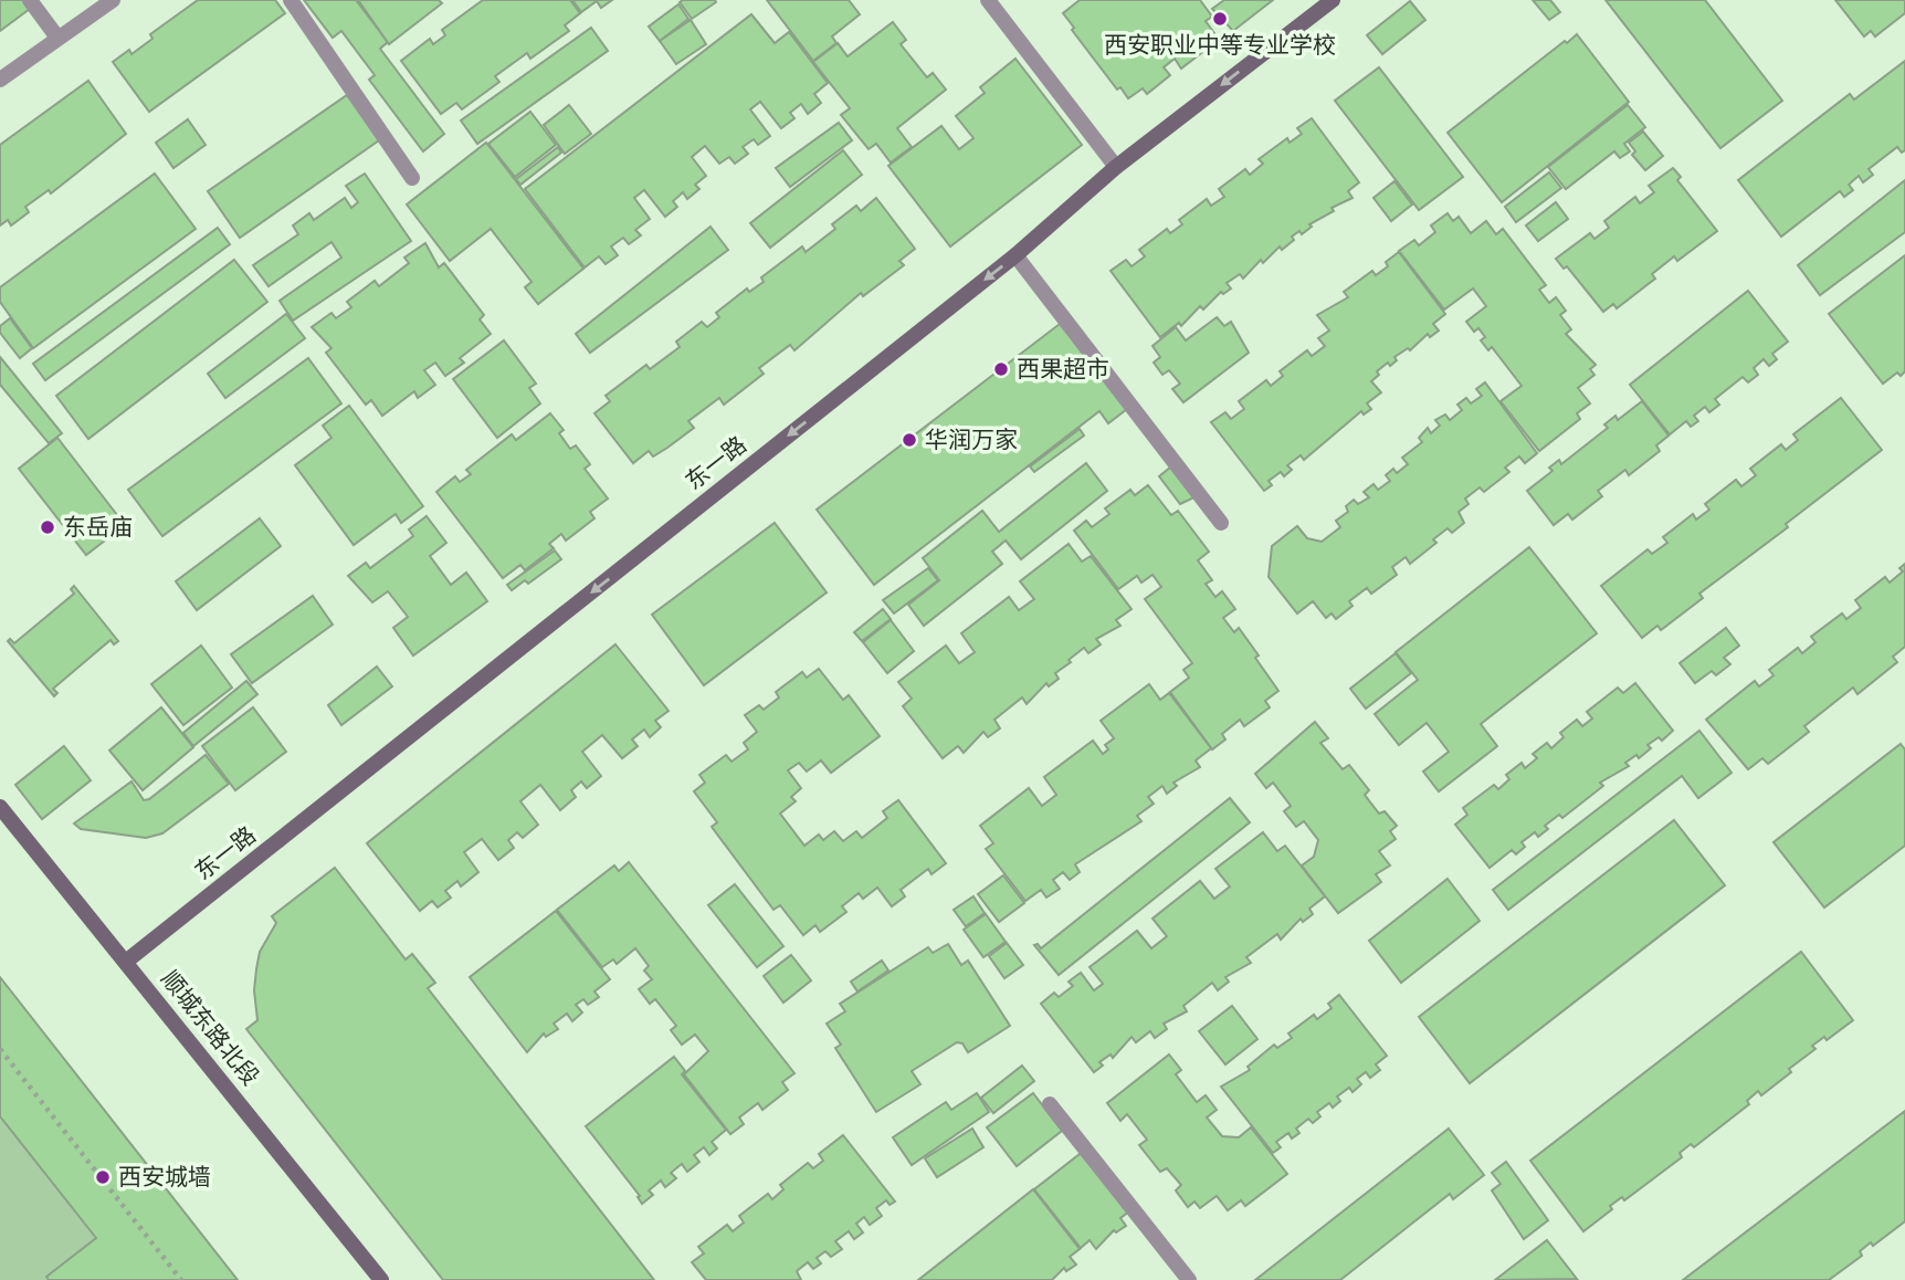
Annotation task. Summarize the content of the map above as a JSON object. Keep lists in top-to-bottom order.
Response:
{
  "streets": {
    "street": ["东一路", "顺城东路北段"]
  },
  "crossings": [
    ["东一路", "顺城东路北段"]
  ],
  "one_way": ["东一路"],
  "places": [
    "西安职业中等专业学校",
    "西果超市",
    "华润万家",
    "东岳庙",
    "西安城墙"
  ]
}
